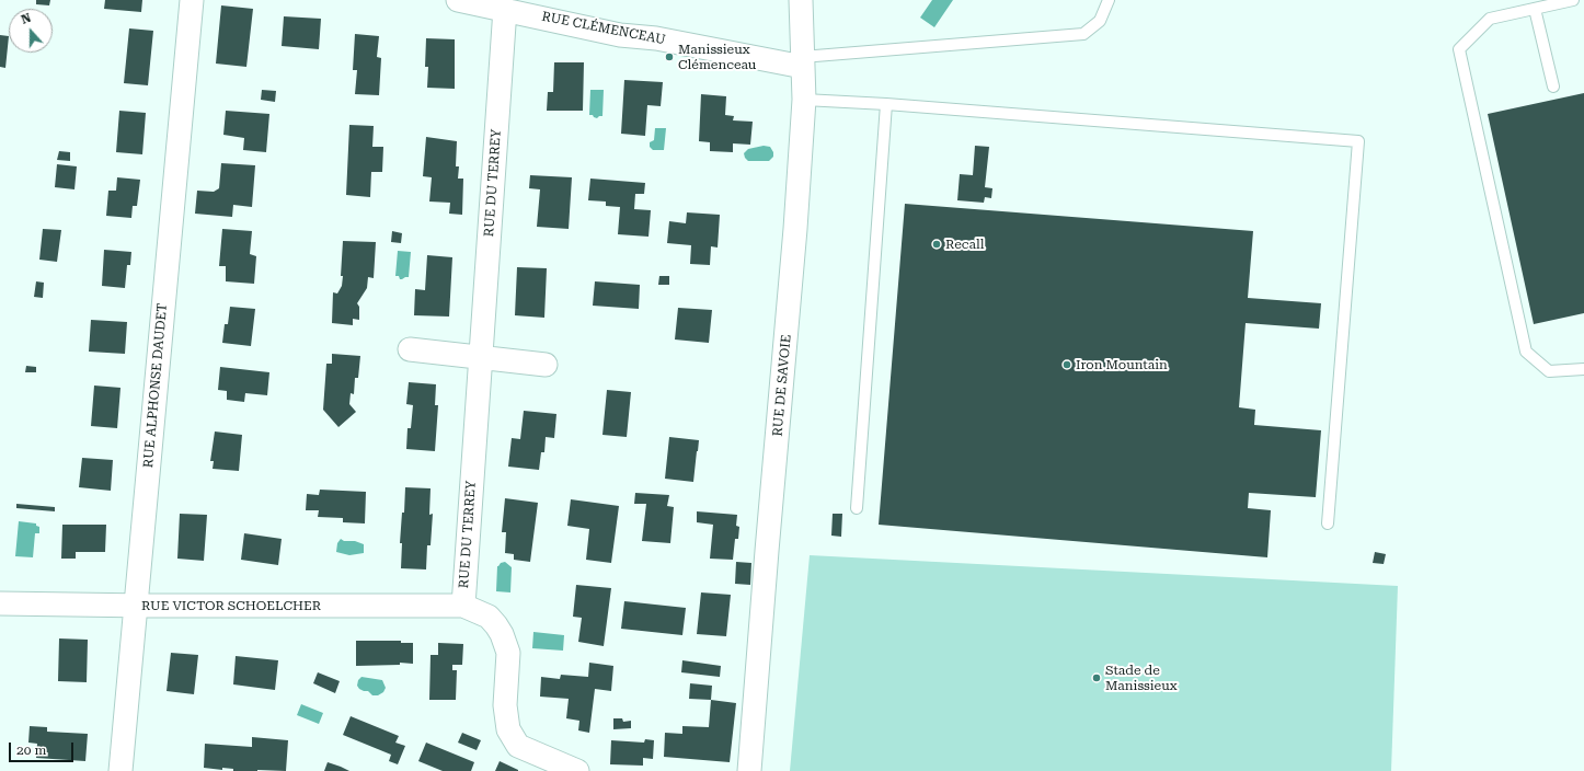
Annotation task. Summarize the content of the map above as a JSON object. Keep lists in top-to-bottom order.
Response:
{
  "streets": {
    "street": [
      "RUE CLÉMENCEAU",
      "RUE DU TERREY",
      "RUE ALPHONSE DAUDET",
      "RUE DE SAVOIE",
      "RUE VICTOR SCHOELCHER"
    ]
  },
  "crossings": [
    ["RUE CLÉMENCEAU", "RUE DU TERREY"],
    ["RUE CLÉMENCEAU", "RUE DE SAVOIE"],
    ["RUE DU TERREY", "RUE VICTOR SCHOELCHER"],
    ["RUE ALPHONSE DAUDET", "RUE VICTOR SCHOELCHER"]
  ],
  "places": [
    "Manissieux Clémenceau",
    "Recall",
    "Iron Mountain",
    "Stade de Manissieux"
  ],
  "scale_bar": "20 m",
  "north": "top"
}
